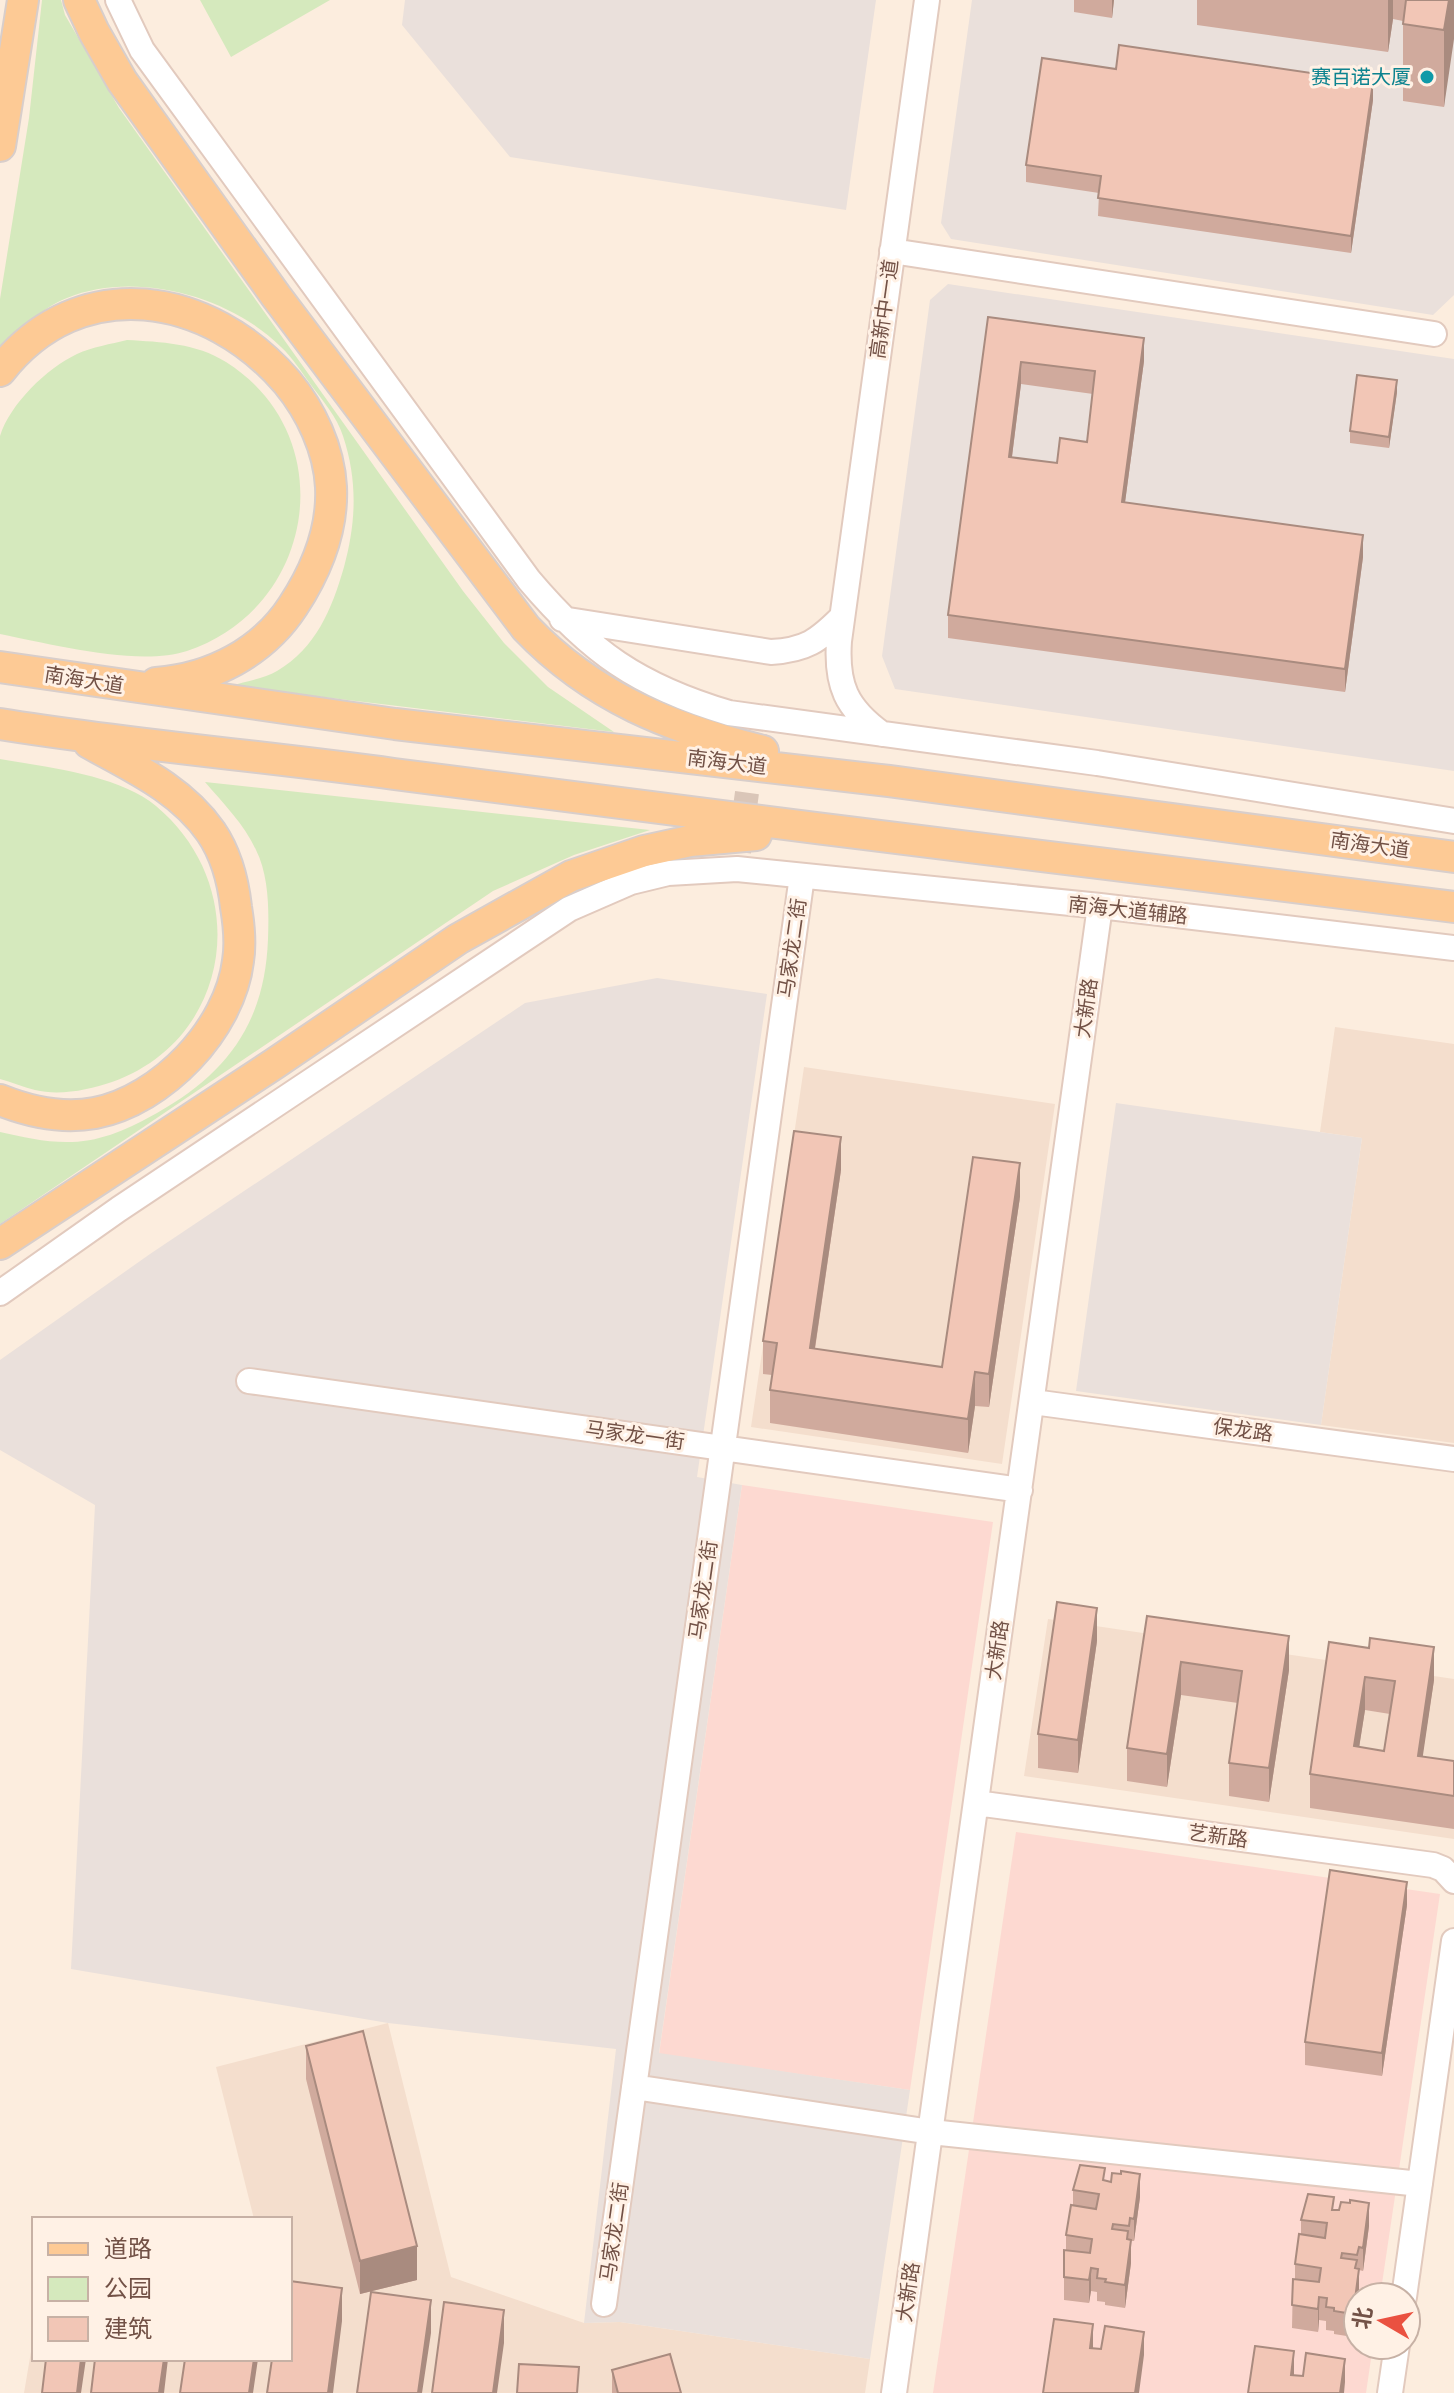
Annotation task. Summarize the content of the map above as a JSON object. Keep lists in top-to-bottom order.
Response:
{
  "streets": {
    "main road": ["南海大道"],
    "street": [
      "高新中一道",
      "南海大道辅路",
      "马家龙二街",
      "大新路",
      "保龙路",
      "马家龙一街",
      "艺新路"
    ]
  },
  "crossings": [
    ["南海大道辅路", "马家龙二街"],
    ["南海大道辅路", "大新路"],
    ["马家龙二街", "马家龙一街"],
    ["大新路", "保龙路"],
    ["大新路", "马家龙一街"],
    ["大新路", "艺新路"]
  ],
  "places": ["赛百诺大厦"],
  "legend": ["道路", "公园", "建筑"],
  "north": "left"
}
